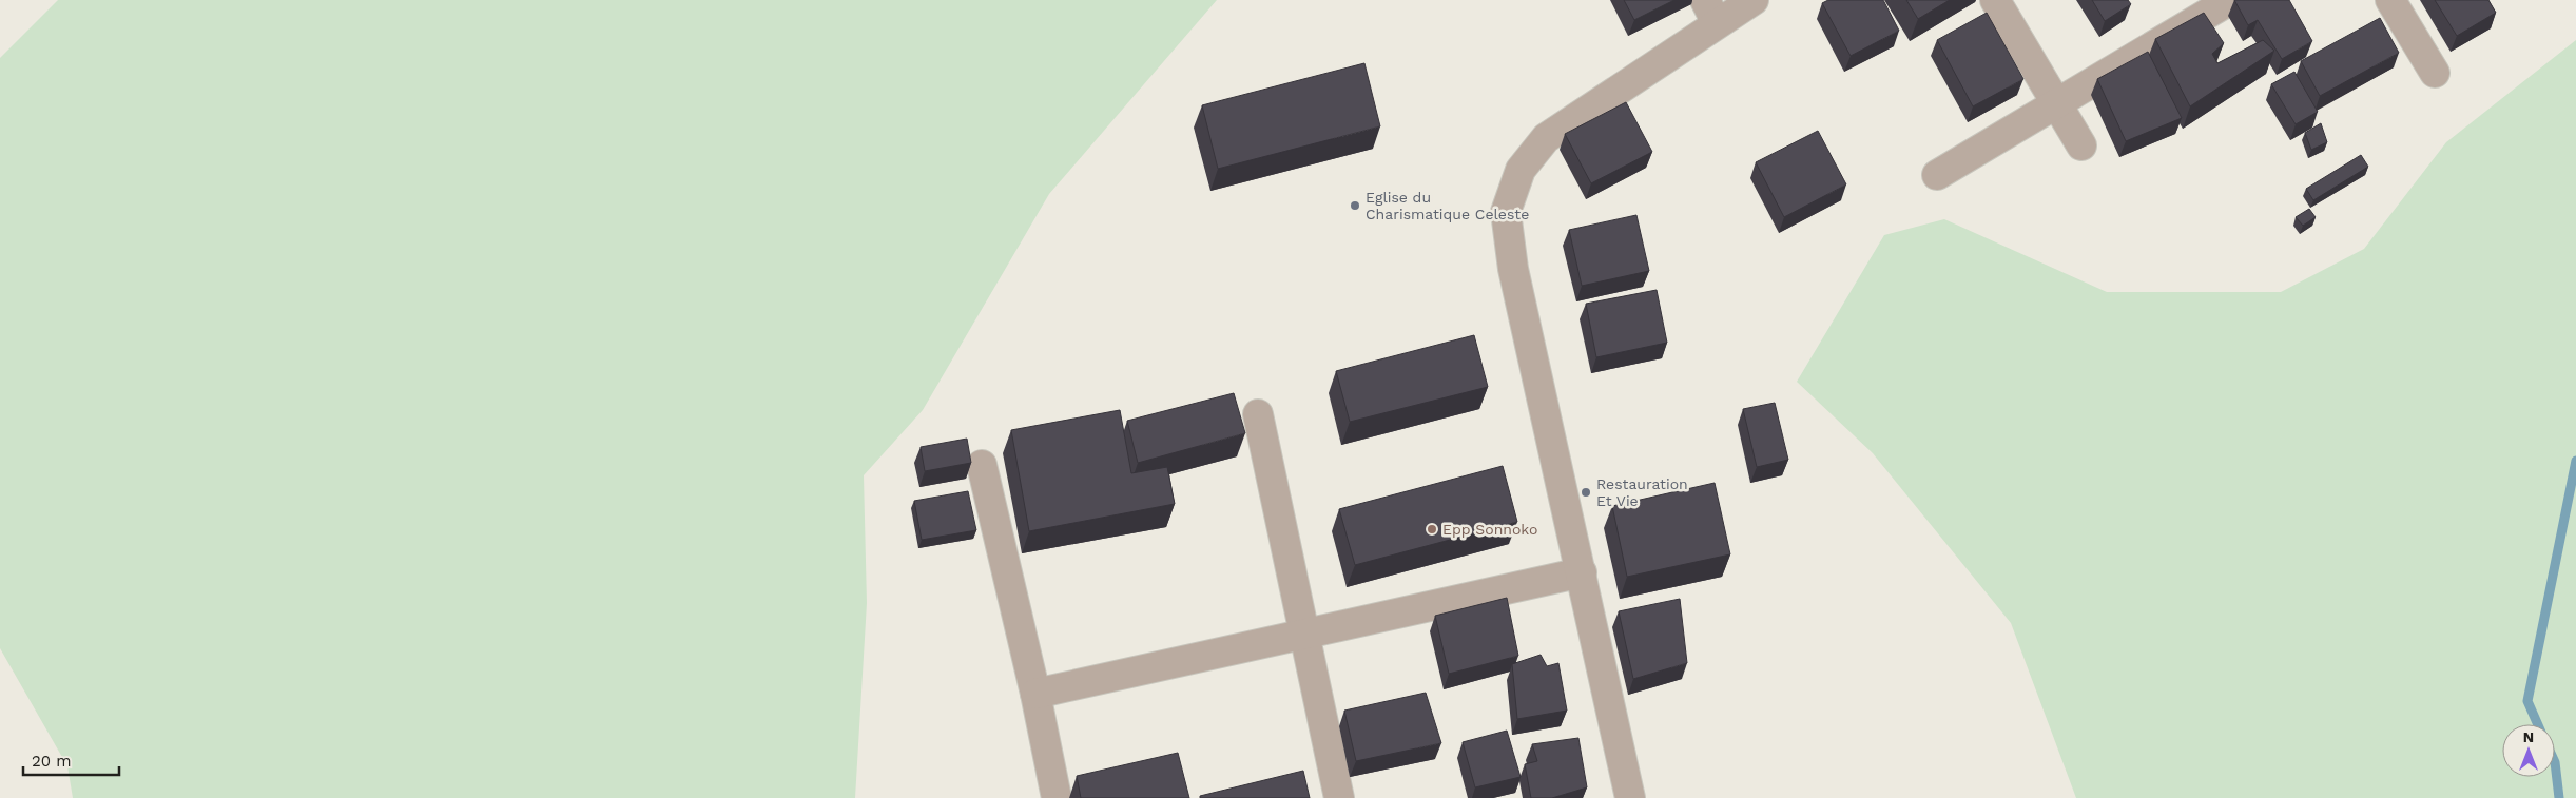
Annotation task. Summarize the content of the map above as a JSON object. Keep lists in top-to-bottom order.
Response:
{
  "places": ["Eglise du Charismatique Celeste", "Restauration Et Vie", "Epp Sonnoko"],
  "scale_bar": "20 m",
  "north": "top"
}
